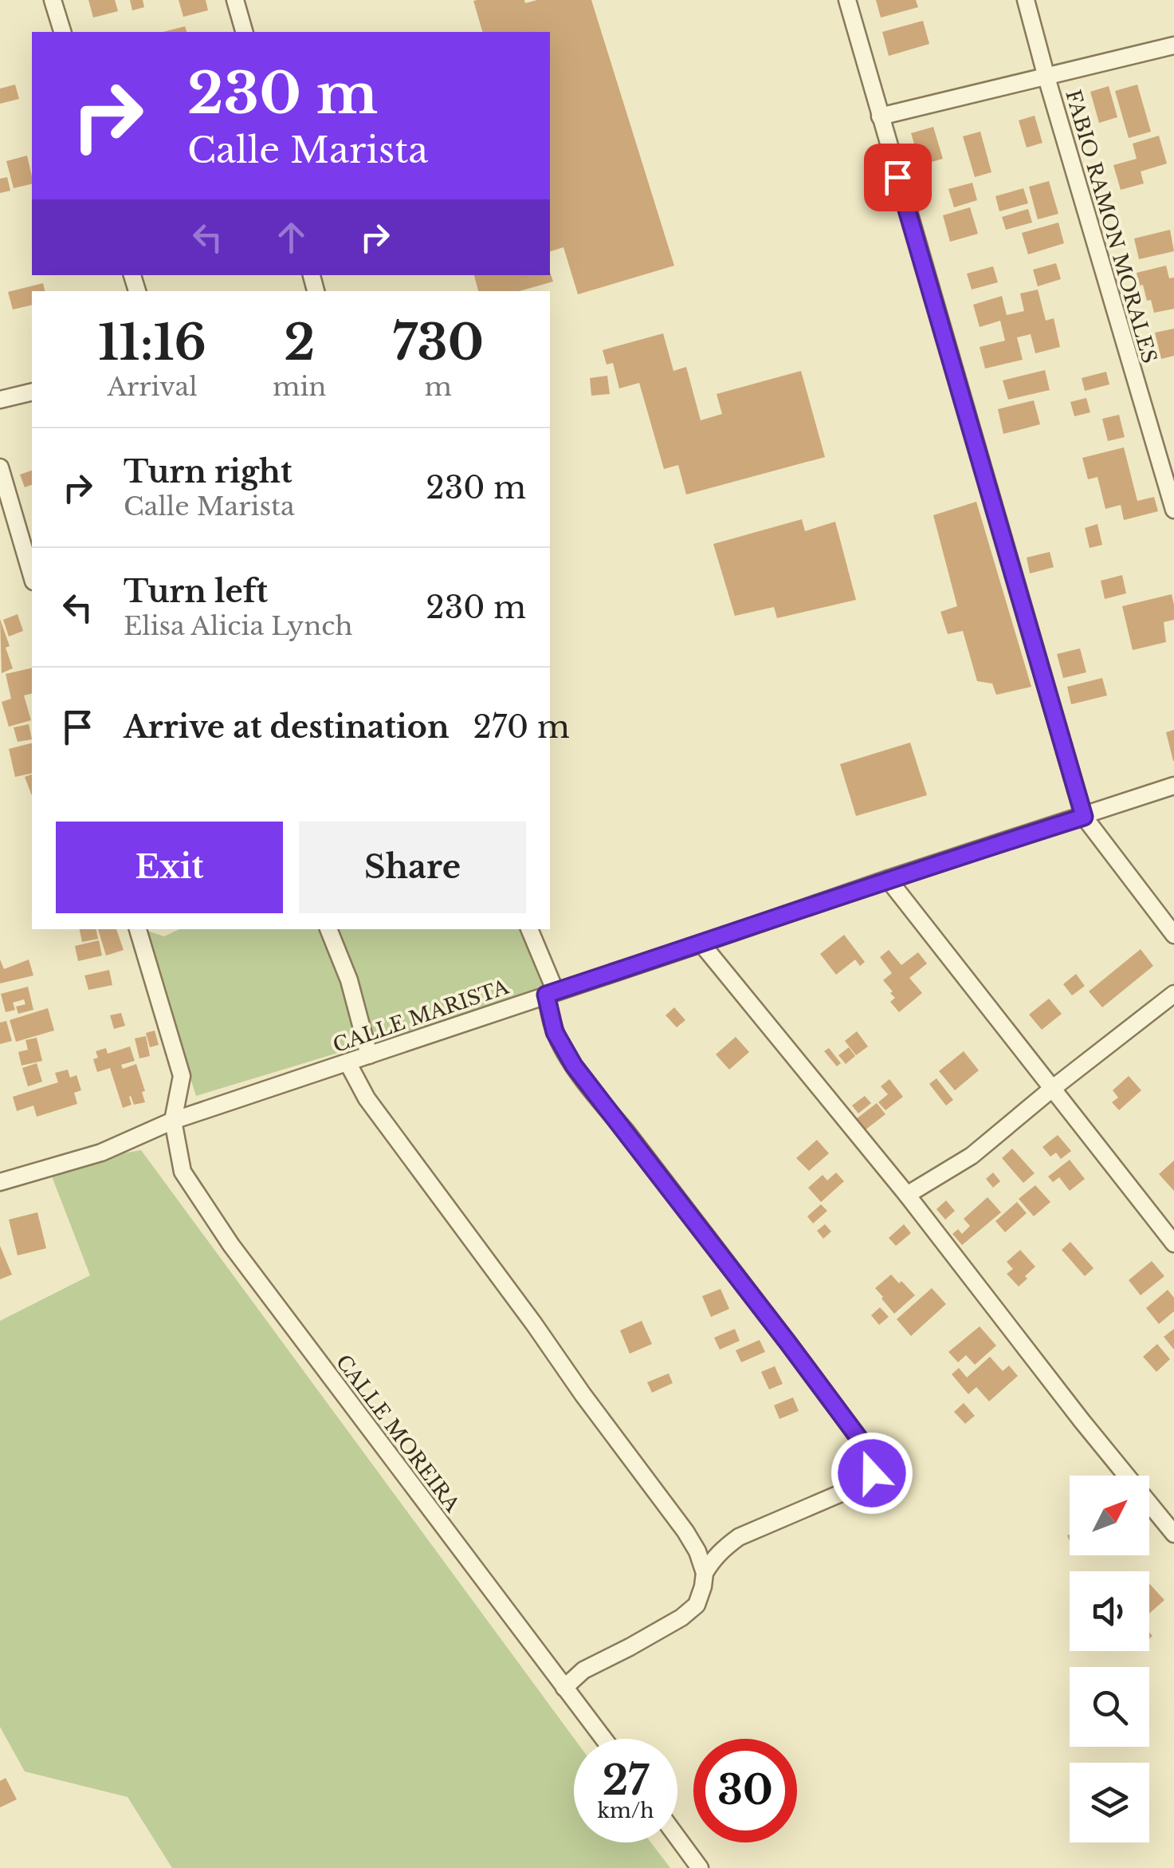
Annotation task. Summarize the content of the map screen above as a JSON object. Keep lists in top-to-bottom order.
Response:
{
  "streets": {
    "street": ["FABIO RAMON MORALES", "CALLE MARISTA", "CALLE MOREIRA"]
  },
  "crossings": [
    ["CALLE MARISTA", "CALLE MOREIRA"]
  ],
  "north": "top right",
  "page": {
    "turn": ["230 m", "Calle Marista"],
    "eta": [
      "11:16",
      "Arrival",
      "2",
      "min",
      "730",
      "m"
    ],
    "list": [
      {
        "name": "Turn right",
        "note": "Calle Marista",
        "value": "230 m"
      },
      {
        "name": "Turn left",
        "note": "Elisa Alicia Lynch",
        "value": "230 m"
      },
      {
        "name": "Arrive at destination",
        "value": "270 m"
      }
    ],
    "buttons": ["Exit", "Share"],
    "speed": "27 km/h",
    "limit": "30"
  }
}
